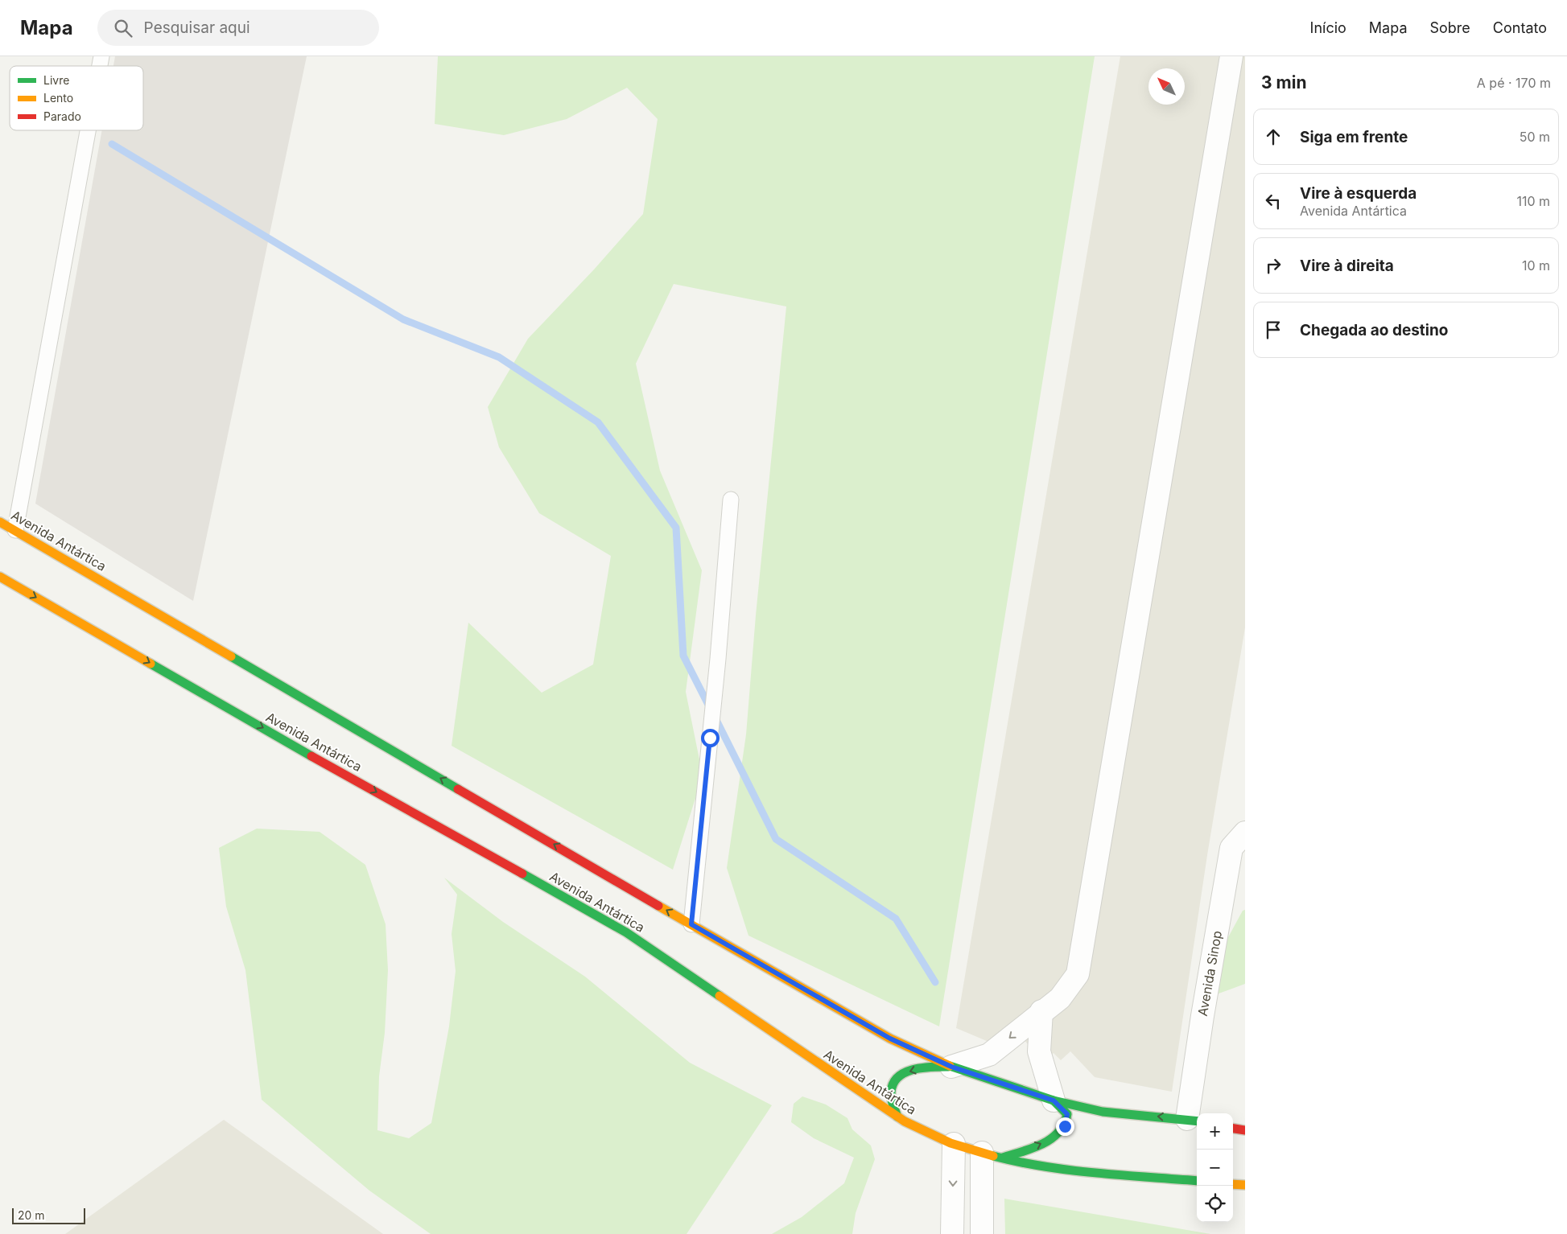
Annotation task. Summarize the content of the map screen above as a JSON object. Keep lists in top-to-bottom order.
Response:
{
  "streets": {
    "main road": ["Avenida Antártica"],
    "street": ["Avenida Sinop"]
  },
  "crossings": [
    ["Avenida Antártica", "Avenida Sinop"]
  ],
  "legend": ["Livre", "Lento", "Parado"],
  "scale_bar": "20 m",
  "north": "top left",
  "page": {
    "header": "Mapa",
    "search": "Pesquisar aqui",
    "nav": [
      "Início",
      "Mapa",
      "Sobre",
      "Contato"
    ],
    "heading": ["3 min", "A pé · 170 m"],
    "list": [
      ["Siga em frente", "50 m"],
      ["Vire à esquerda", "Avenida Antártica", "110 m"],
      ["Vire à direita", "10 m"],
      "Chegada ao destino"
    ],
    "map_buttons": ["+", "−"],
    "scale": "20 m"
  }
}
